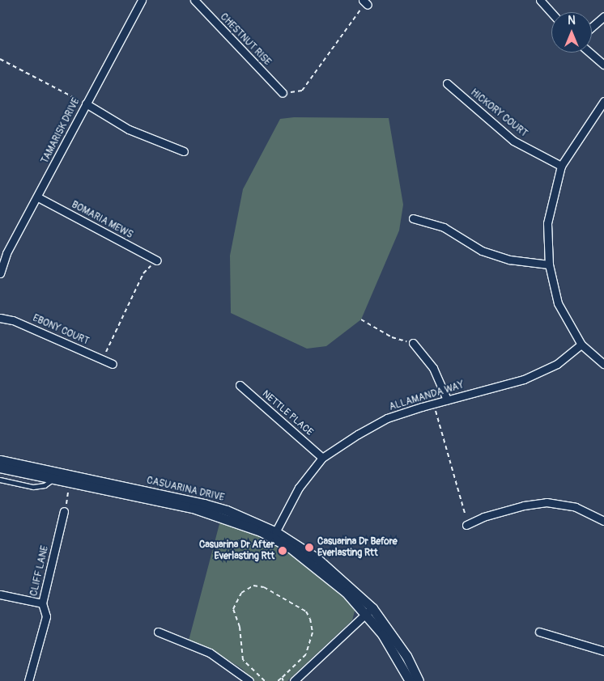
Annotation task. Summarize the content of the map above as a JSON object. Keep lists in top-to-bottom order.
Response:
{
  "streets": {
    "street": [
      "CHESTNUT RISE",
      "HICKORY COURT",
      "TAMARISK DRIVE",
      "BOMARIA MEWS",
      "EBONY COURT",
      "ALLAMANDA WAY",
      "NETTLE PLACE",
      "CASUARINA DRIVE",
      "CLIFF LANE"
    ]
  },
  "crossings": [
    ["TAMARISK DRIVE", "BOMARIA MEWS"],
    ["ALLAMANDA WAY", "NETTLE PLACE"],
    ["ALLAMANDA WAY", "CASUARINA DRIVE"]
  ],
  "places": ["Casuarina Dr Before Everlasting Rtt", "Casuarina Dr After Everlasting Rtt"],
  "north": "top"
}
